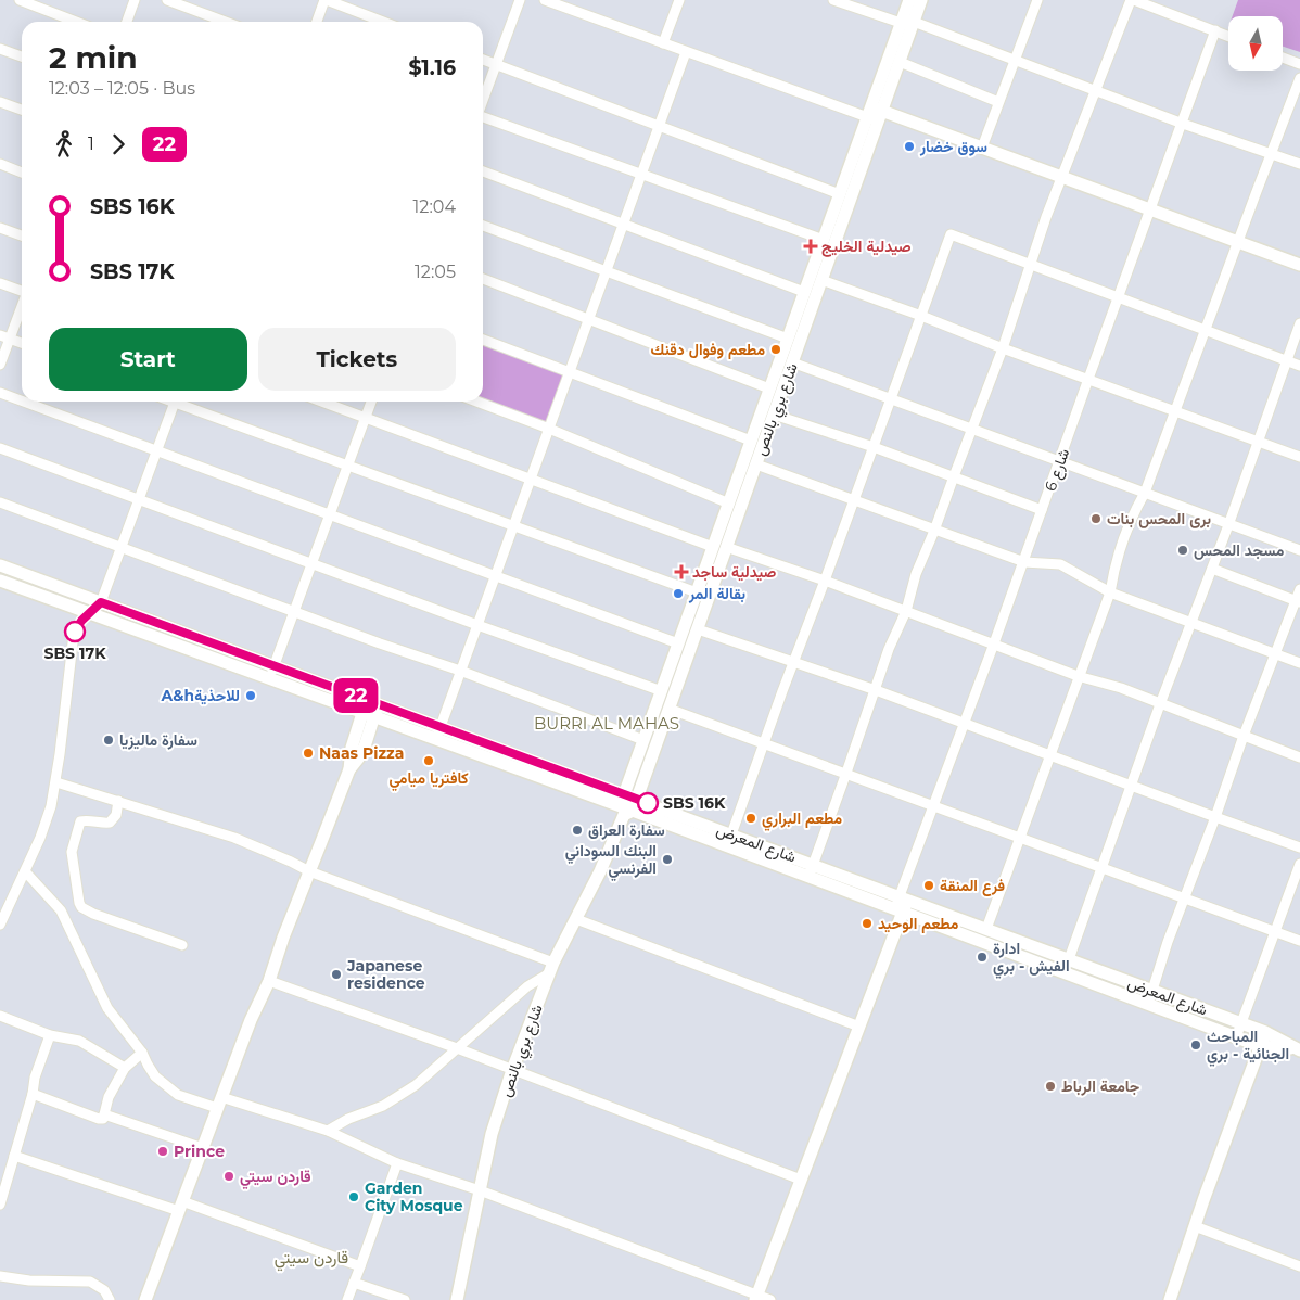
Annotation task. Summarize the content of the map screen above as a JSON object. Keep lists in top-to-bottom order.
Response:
{
  "streets": {
    "main road": ["شارع بري بالنص", "شارع المعرض"],
    "street": ["شارع 6"]
  },
  "crossings": [
    ["شارع بري بالنص", "شارع المعرض"],
    ["شارع 6", "شارع المعرض"]
  ],
  "districts": ["BURRI AL MAHAS", "قاردن سيتي"],
  "places": {
    "other": [
      "سوق خضار",
      "مطعم وفوال دقنك",
      "برى المحس بنات",
      "مسجد المحس",
      "بقالة المر",
      "SBS 17K",
      "A&hللاحذية",
      "سفارة ماليزيا",
      "Naas Pizza",
      "كافتريا ميامي",
      "SBS 16K",
      "مطعم البراري",
      "سفارة العراق",
      "البنك السوداني الفرنسي",
      "فرع المنقة",
      "مطعم الوحيد",
      "ادارة الفيش - بري",
      "Japanese residence",
      "المباحث الجنائية - بري",
      "جامعة الرباط",
      "Prince",
      "قاردن سيتي",
      "Garden City Mosque"
    ],
    "health": ["صيدلية الخليج", "صيدلية ساجد"]
  },
  "lines": ["bus line 22"],
  "north": "bottom",
  "page": {
    "on_map": "22",
    "heading": ["2 min", "12:03 – 12:05 · Bus", "$1.16"],
    "legs": ["1", "22"],
    "list": [
      {
        "name": "SBS 16K",
        "value": "12:04"
      },
      {
        "name": "SBS 17K",
        "value": "12:05"
      }
    ],
    "buttons": ["Start", "Tickets"]
  }
}
